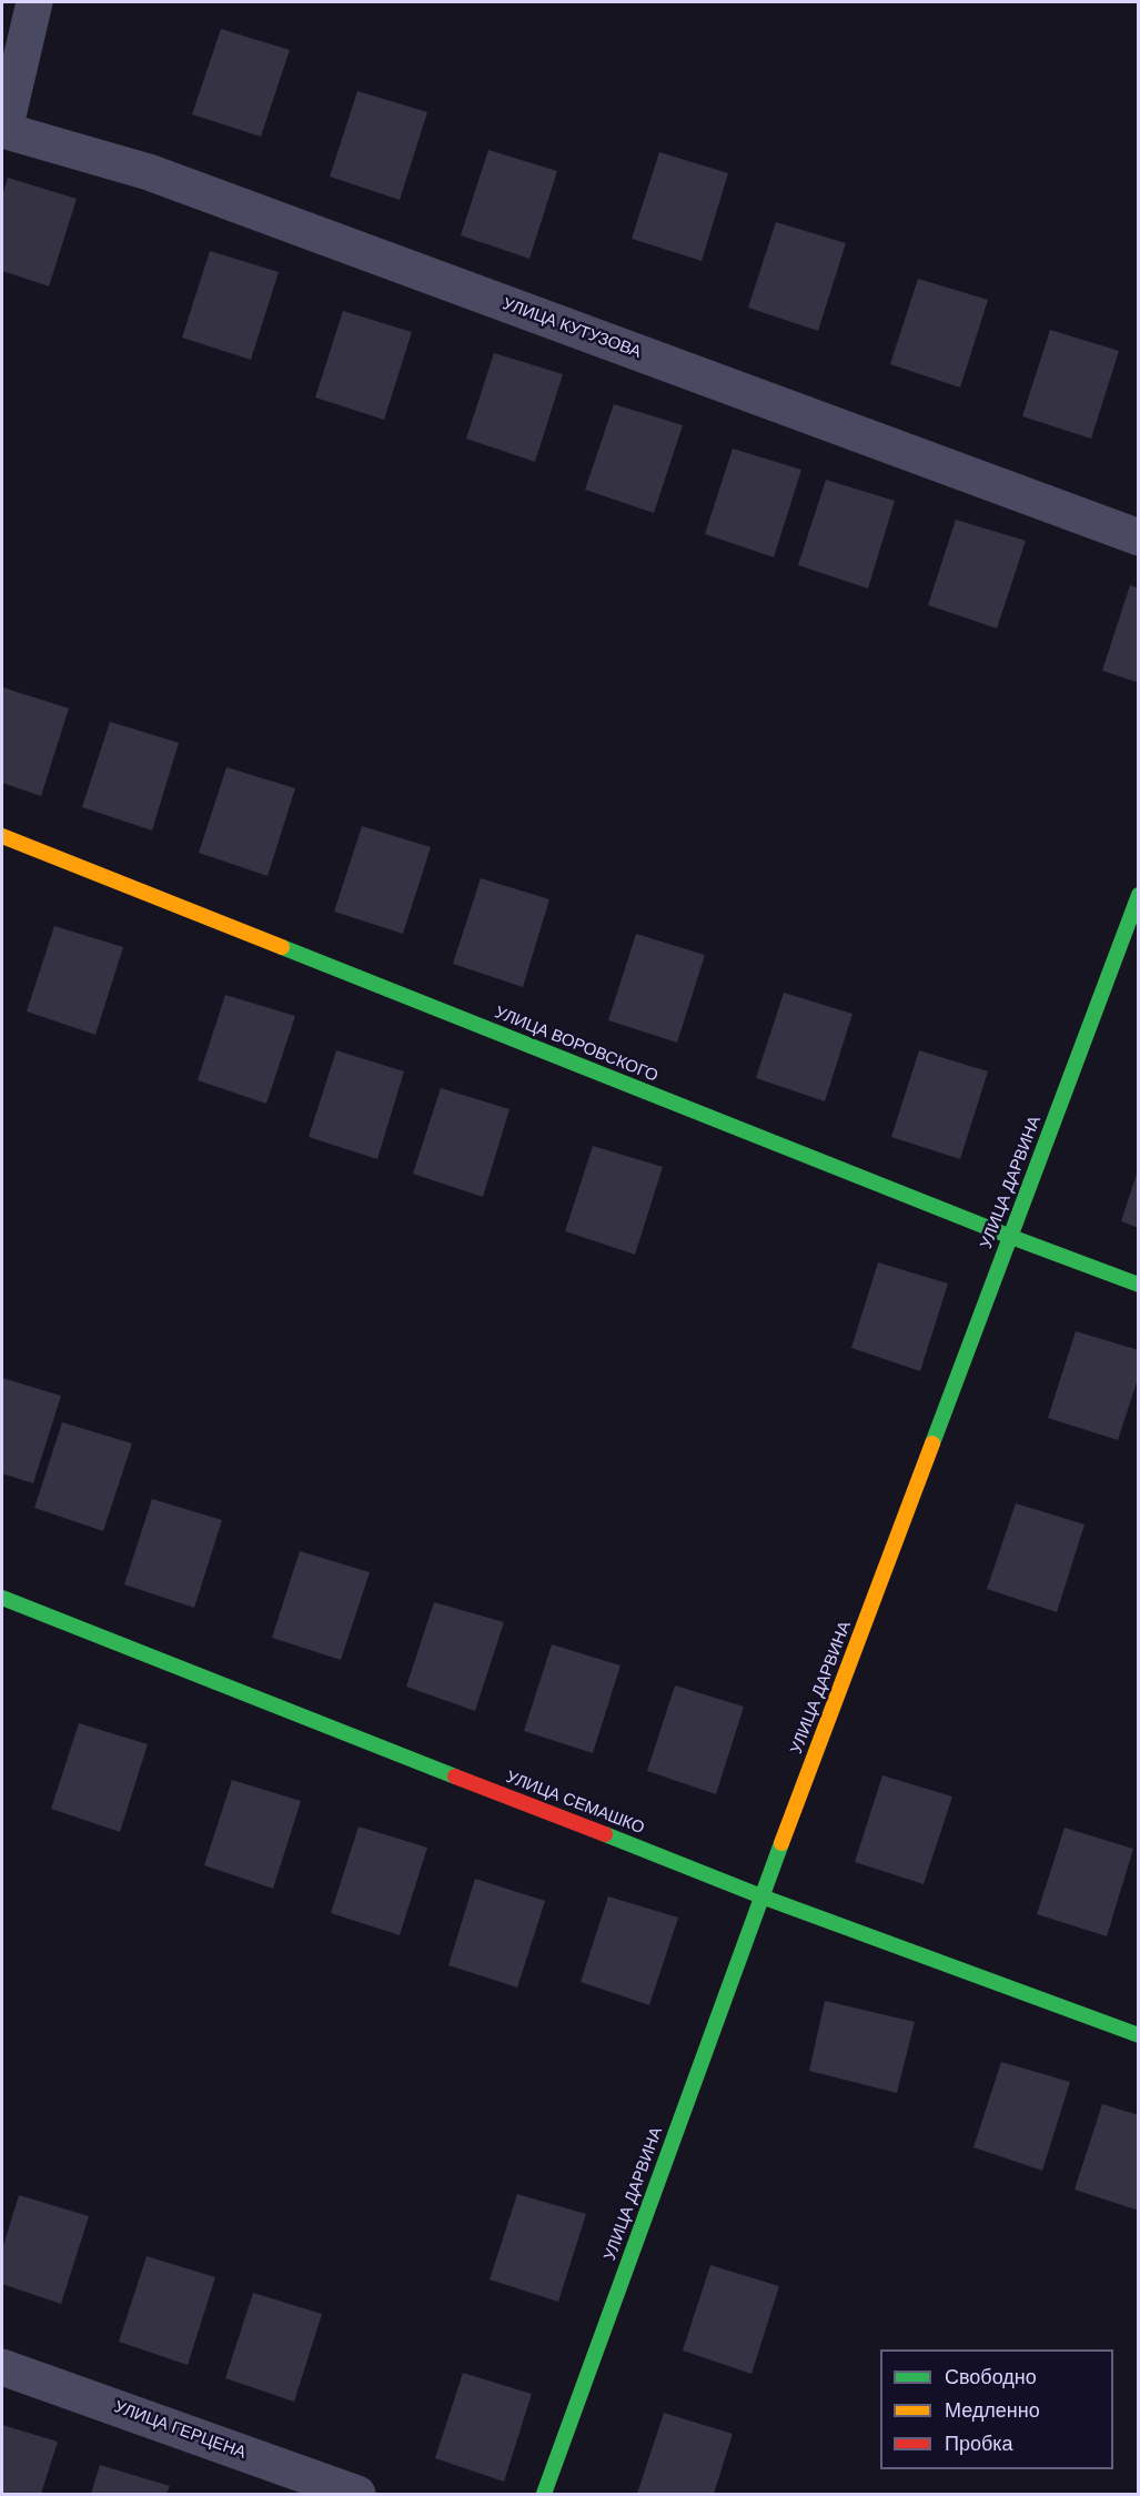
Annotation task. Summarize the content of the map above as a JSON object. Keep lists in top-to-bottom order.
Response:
{
  "streets": {
    "street": [
      "УЛИЦА КУТУЗОВА",
      "УЛИЦА ВОРОВСКОГО",
      "УЛИЦА ДАРВИНА",
      "УЛИЦА СЕМАШКО",
      "УЛИЦА ГЕРЦЕНА"
    ]
  },
  "crossings": [
    ["УЛИЦА ВОРОВСКОГО", "УЛИЦА ДАРВИНА"],
    ["УЛИЦА ДАРВИНА", "УЛИЦА СЕМАШКО"]
  ],
  "legend": ["Свободно", "Медленно", "Пробка"]
}
